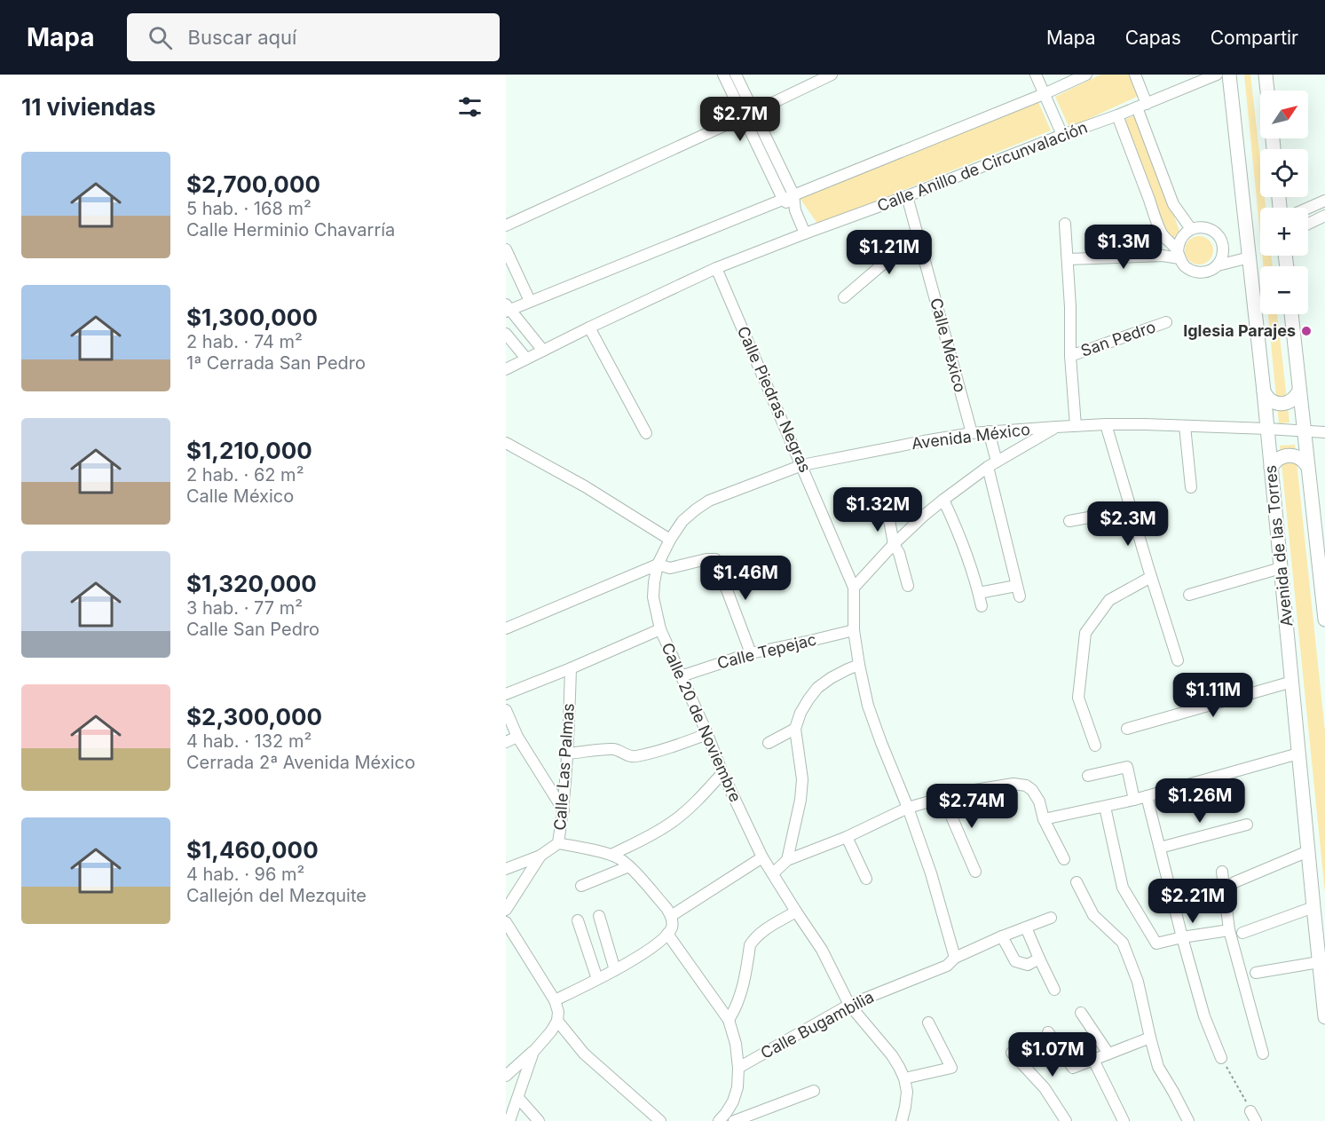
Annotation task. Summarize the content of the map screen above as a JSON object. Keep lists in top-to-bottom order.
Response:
{
  "streets": {
    "main road": ["Avenida de las Torres"],
    "street": [
      "Calle Anillo de Circunvalación",
      "San Pedro",
      "Calle México",
      "Calle Piedras Negras",
      "Avenida México",
      "Calle Tepejac",
      "Calle 20 de Noviembre",
      "Calle Las Palmas",
      "Calle Bugambilia"
    ]
  },
  "crossings": [
    ["Calle Anillo de Circunvalación", "Calle México"],
    ["Calle Anillo de Circunvalación", "Calle Piedras Negras"],
    ["Calle México", "Avenida México"],
    ["Calle Piedras Negras", "Avenida México"],
    ["Calle Piedras Negras", "Calle Tepejac"],
    ["Calle Piedras Negras", "Calle Bugambilia"],
    ["Avenida México", "Avenida de las Torres"],
    ["Avenida México", "Calle 20 de Noviembre"],
    ["Calle Tepejac", "Calle 20 de Noviembre"],
    ["Calle 20 de Noviembre", "Calle Bugambilia"]
  ],
  "places": ["Iglesia Parajes"],
  "north": "top right",
  "page": {
    "header": "Mapa",
    "search": "Buscar aquí",
    "nav": ["Mapa", "Capas", "Compartir"],
    "heading": "11 viviendas",
    "map_buttons": ["+", "−"],
    "price": [
      "$2.7M",
      "$1.3M",
      "$1.21M",
      "$1.32M",
      "$2.3M",
      "$1.46M",
      "$1.11M",
      "$1.26M",
      "$2.74M",
      "$2.21M",
      "$1.07M"
    ],
    "list": [
      {
        "name": "$2,700,000",
        "note": "5 hab. · 168 m² · Calle Herminio Chavarría"
      },
      {
        "name": "$1,300,000",
        "note": "2 hab. · 74 m² · 1ª Cerrada San Pedro"
      },
      {
        "name": "$1,210,000",
        "note": "2 hab. · 62 m² · Calle México"
      },
      {
        "name": "$1,320,000",
        "note": "3 hab. · 77 m² · Calle San Pedro"
      },
      {
        "name": "$2,300,000",
        "note": "4 hab. · 132 m² · Cerrada 2ª Avenida México"
      },
      {
        "name": "$1,460,000",
        "note": "4 hab. · 96 m² · Callejón del Mezquite"
      }
    ]
  }
}
